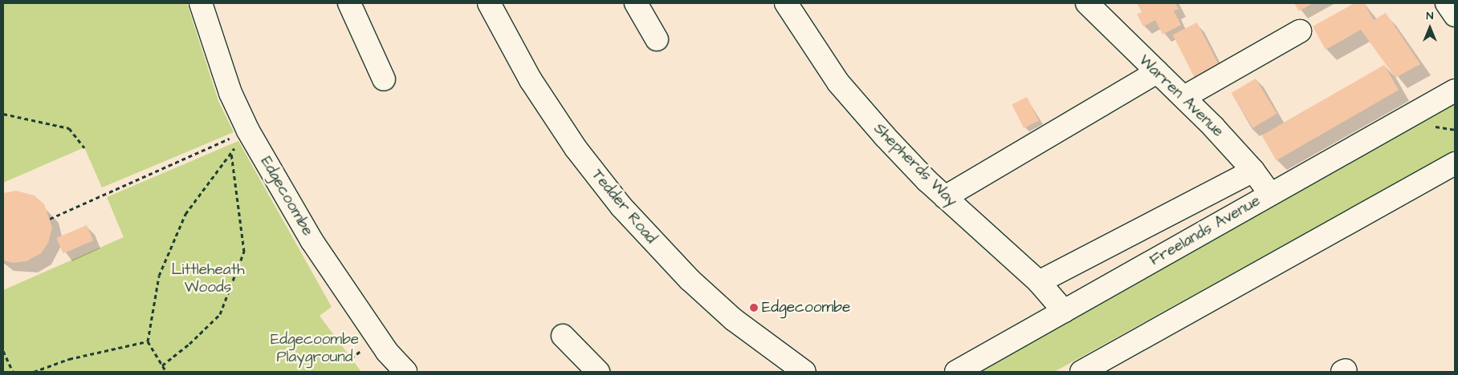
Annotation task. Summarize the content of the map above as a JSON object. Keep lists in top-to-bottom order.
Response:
{
  "streets": {
    "street": [
      "Warren Avenue",
      "Shepherds Way",
      "Edgecoombe",
      "Tedder Road",
      "Freelands Avenue"
    ]
  },
  "crossings": [
    ["Warren Avenue", "Freelands Avenue"],
    ["Shepherds Way", "Freelands Avenue"]
  ],
  "parks": ["Littleheath Woods", "Edgecoombe Playground"],
  "places": ["Edgecoombe"],
  "north": "top"
}
